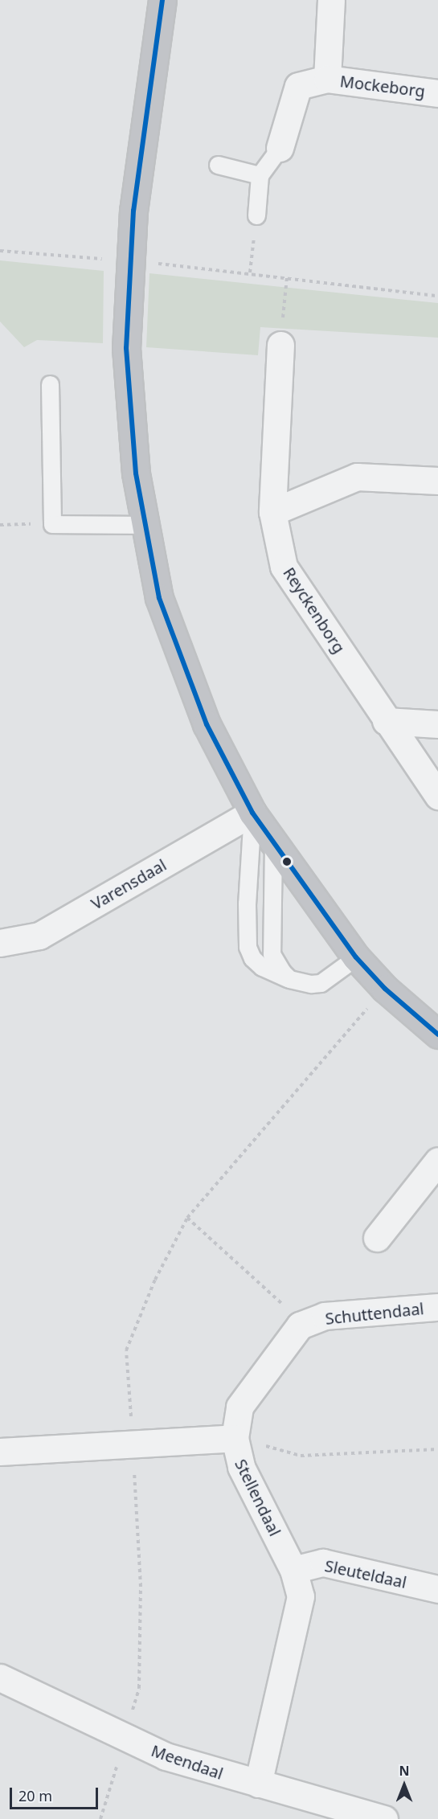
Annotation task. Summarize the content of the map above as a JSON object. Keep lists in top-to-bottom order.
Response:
{
  "streets": {
    "street": [
      "Mockeborg",
      "Reyckenborg",
      "Varensdaal",
      "Schuttendaal",
      "Stellendaal",
      "Sleuteldaal",
      "Meendaal"
    ]
  },
  "crossings": [
    ["Schuttendaal", "Stellendaal"],
    ["Stellendaal", "Sleuteldaal"],
    ["Stellendaal", "Meendaal"]
  ],
  "scale_bar": "20 m",
  "north": "top"
}
